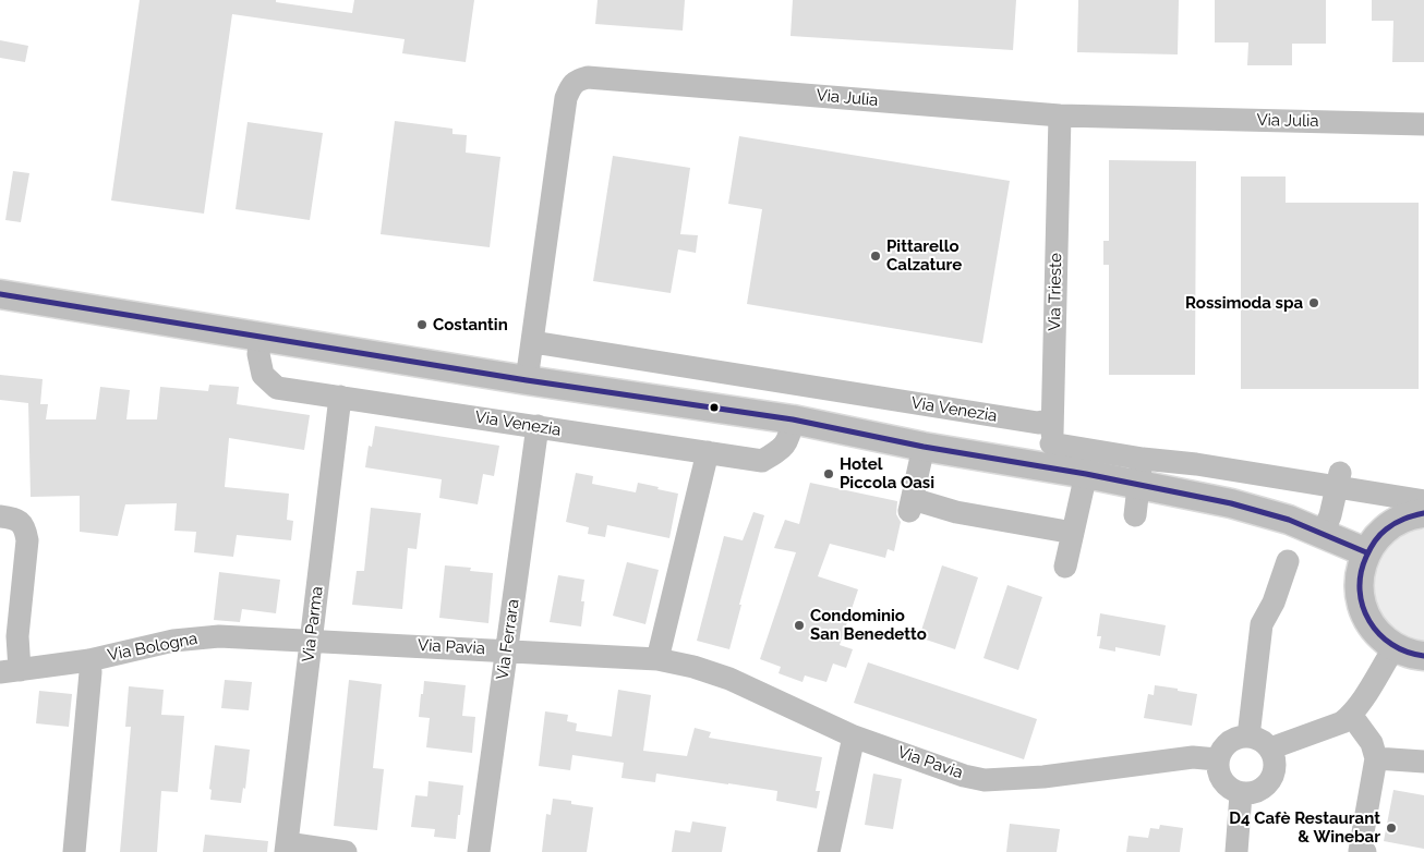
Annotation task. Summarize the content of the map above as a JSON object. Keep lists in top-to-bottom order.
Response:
{
  "streets": {
    "street": [
      "Via Julia",
      "Via Trieste",
      "Via Venezia",
      "Via Parma",
      "Via Ferrara",
      "Via Bologna",
      "Via Pavia"
    ]
  },
  "crossings": [
    ["Via Julia", "Via Trieste"],
    ["Via Julia", "Via Venezia"],
    ["Via Trieste", "Via Venezia"],
    ["Via Venezia", "Via Parma"],
    ["Via Venezia", "Via Ferrara"],
    ["Via Parma", "Via Bologna"],
    ["Via Parma", "Via Pavia"],
    ["Via Ferrara", "Via Pavia"],
    ["Via Bologna", "Via Pavia"]
  ],
  "places": [
    "Pittarello Calzature",
    "Rossimoda spa",
    "Costantin",
    "Hotel Piccola Oasi",
    "Condominio San Benedetto",
    "D4 Cafè Restaurant & Winebar"
  ]
}
